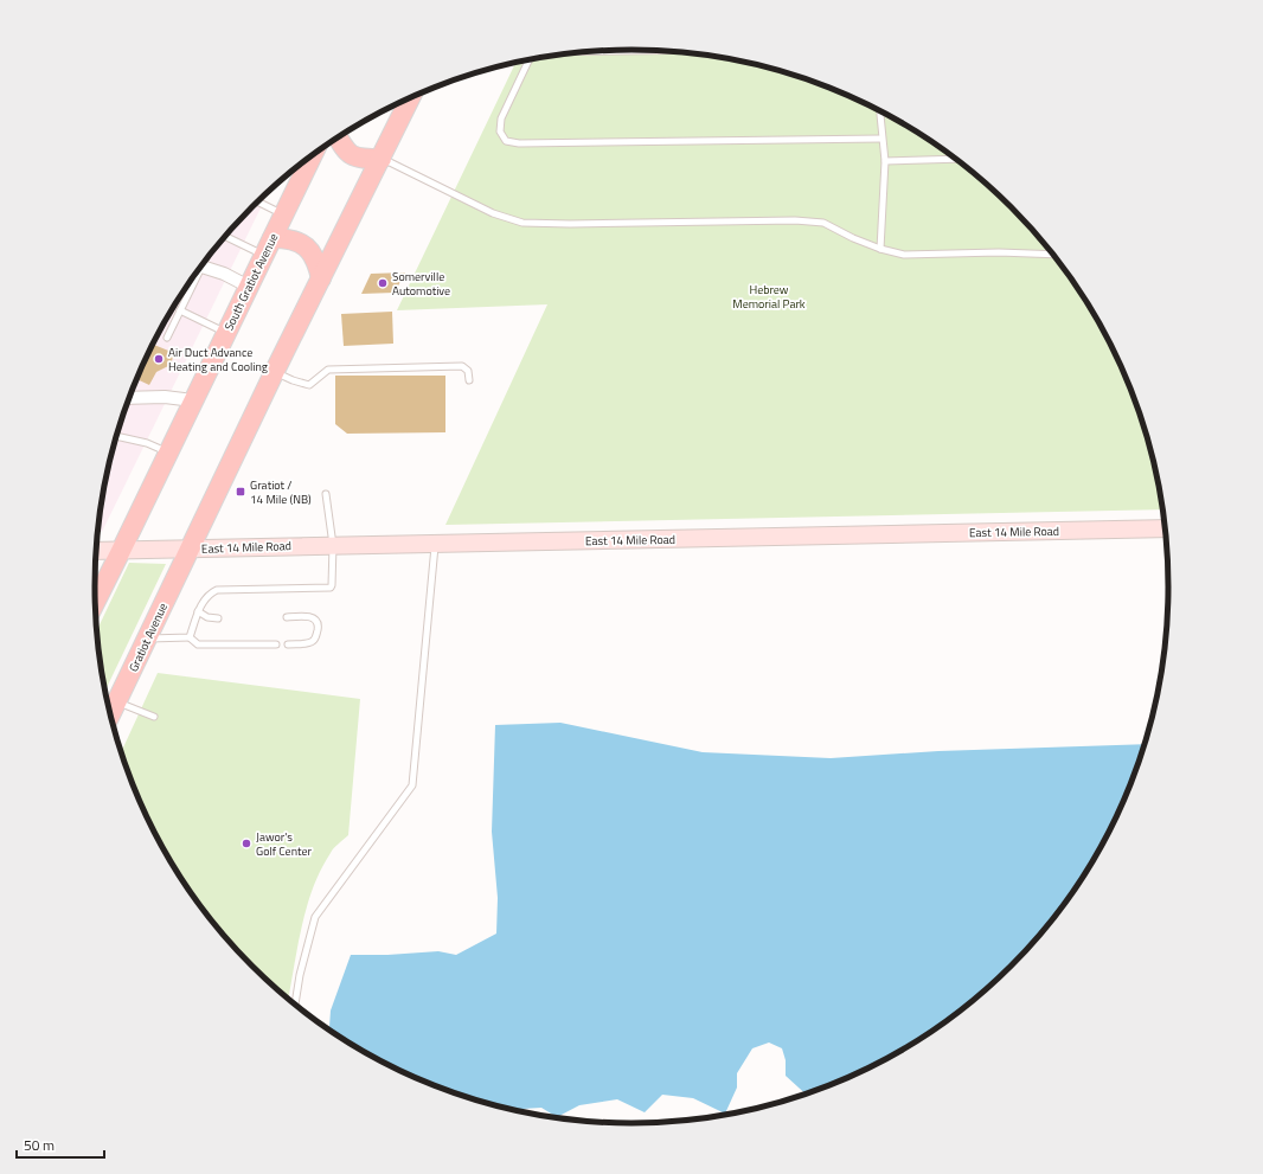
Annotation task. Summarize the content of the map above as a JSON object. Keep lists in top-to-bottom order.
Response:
{
  "streets": {
    "main road": ["South Gratiot Avenue", "East 14 Mile Road", "Gratiot Avenue"]
  },
  "crossings": [
    ["South Gratiot Avenue", "East 14 Mile Road"],
    ["East 14 Mile Road", "Gratiot Avenue"]
  ],
  "parks": ["Hebrew Memorial Park"],
  "places": {
    "other": ["Somerville Automotive", "Air Duct Advance Heating and Cooling", "Jawor's Golf Center"],
    "transit": ["Gratiot / 14 Mile (NB)"]
  },
  "scale_bar": "50 m"
}
